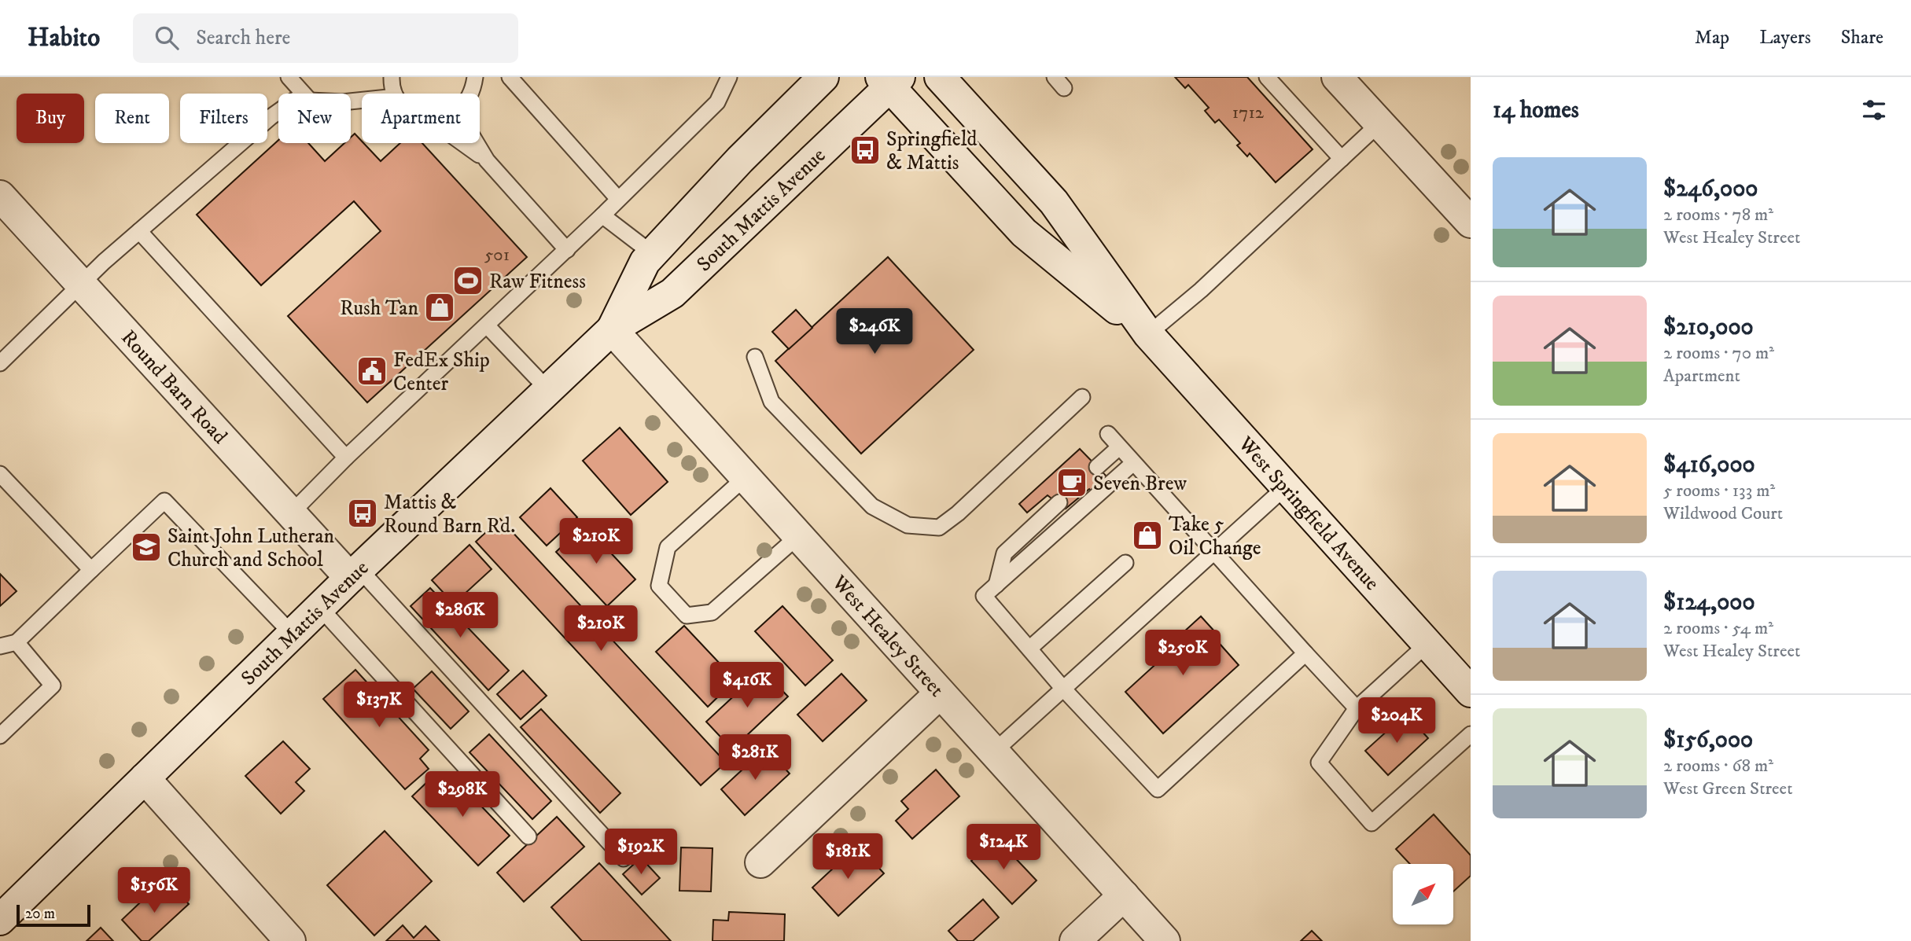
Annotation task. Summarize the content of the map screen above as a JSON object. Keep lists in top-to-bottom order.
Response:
{
  "streets": {
    "main road": [
      "South Mattis Avenue",
      "Round Barn Road",
      "West Springfield Avenue",
      "West Healey Street"
    ]
  },
  "crossings": [
    ["South Mattis Avenue", "Round Barn Road"],
    ["South Mattis Avenue", "West Springfield Avenue"],
    ["South Mattis Avenue", "West Healey Street"]
  ],
  "places": {
    "bus stop": ["Springfield & Mattis", "Mattis & Round Barn Rd."],
    "sports": ["Raw Fitness"],
    "shop": ["Rush Tan", "Take 5 Oil Change"],
    "public building": ["FedEx Ship Center"],
    "cafe": ["Seven Brew"],
    "school or university": ["Saint John Lutheran Church and School"]
  },
  "house_numbers": ["1712", "501"],
  "scale_bar": "20 m",
  "north": "top right",
  "page": {
    "header": "Habito",
    "search": "Search here",
    "nav": ["Map", "Layers", "Share"],
    "heading": "14 homes",
    "chip": [
      "Buy",
      "Rent",
      "Filters",
      "New",
      "Apartment"
    ],
    "list": [
      {
        "name": "$246,000",
        "note": "2 rooms · 78 m² · West Healey Street"
      },
      {
        "name": "$210,000",
        "note": "2 rooms · 70 m² · Apartment"
      },
      {
        "name": "$416,000",
        "note": "5 rooms · 133 m² · Wildwood Court"
      },
      {
        "name": "$124,000",
        "note": "2 rooms · 54 m² · West Healey Street"
      },
      {
        "name": "$156,000",
        "note": "2 rooms · 68 m² · West Green Street"
      }
    ],
    "price": [
      "$246K",
      "$210K",
      "$286K",
      "$210K",
      "$250K",
      "$416K",
      "$137K",
      "$204K",
      "$281K",
      "$298K",
      "$124K",
      "$192K",
      "$181K",
      "$156K"
    ],
    "scale": "20 m"
  }
}
